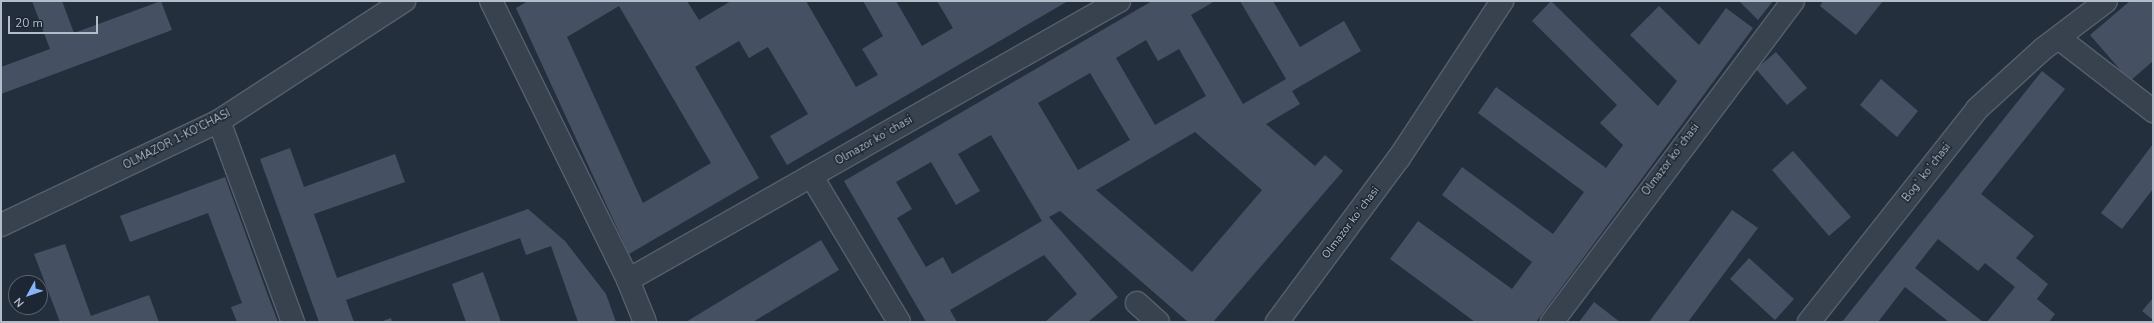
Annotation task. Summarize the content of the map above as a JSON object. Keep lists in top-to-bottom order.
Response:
{
  "streets": {
    "street": ["OLMAZOR 1-KO'CHASI", "Olmazor koʻchasi", "Bogʻ koʻchasi"]
  },
  "scale_bar": "20 m",
  "north": "bottom left"
}
